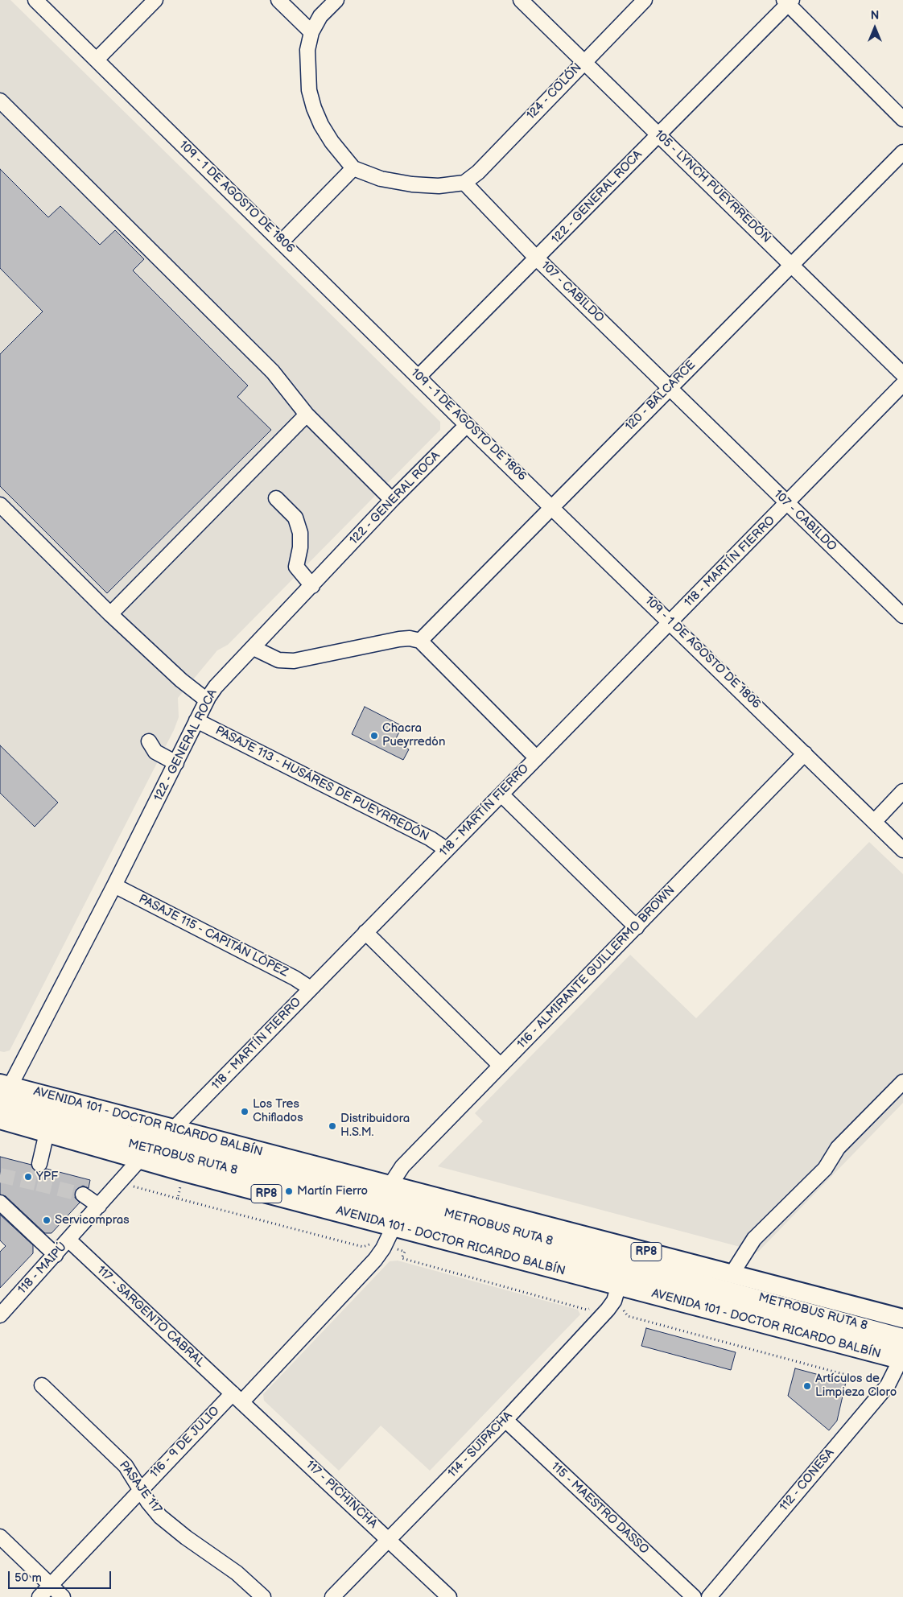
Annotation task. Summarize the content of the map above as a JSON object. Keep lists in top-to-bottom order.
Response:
{
  "streets": {
    "main road": ["AVENIDA 101 - DOCTOR RICARDO BALBÍN", "RP8"],
    "street": [
      "124 - COLÓN",
      "105 - LYNCH PUEYRREDÓN",
      "109 - 1 DE AGOSTO DE 1806",
      "122 - GENERAL ROCA",
      "107 - CABILDO",
      "120 - BALCARCE",
      "118 - MARTÍN FIERRO",
      "PASAJE 113 - HUSÁRES DE PUEYRREDÓN",
      "PASAJE 115 - CAPITÁN LÓPEZ",
      "116 - ALMIRANTE GUILLERMO BROWN",
      "METROBUS RUTA 8",
      "118 - MAIPÚ",
      "117 - SARGENTO CABRAL",
      "116 - 9 DE JULIO",
      "114 - SUIPACHA",
      "112 - CONESA",
      "PASAJE 117",
      "117 - PICHINCHA",
      "115 - MAESTRO DASSO"
    ]
  },
  "crossings": [
    ["124 - COLÓN", "105 - LYNCH PUEYRREDÓN"],
    ["124 - COLÓN", "107 - CABILDO"],
    ["105 - LYNCH PUEYRREDÓN", "122 - GENERAL ROCA"],
    ["105 - LYNCH PUEYRREDÓN", "120 - BALCARCE"],
    ["109 - 1 DE AGOSTO DE 1806", "122 - GENERAL ROCA"],
    ["109 - 1 DE AGOSTO DE 1806", "120 - BALCARCE"],
    ["109 - 1 DE AGOSTO DE 1806", "118 - MARTÍN FIERRO"],
    ["109 - 1 DE AGOSTO DE 1806", "116 - ALMIRANTE GUILLERMO BROWN"],
    ["122 - GENERAL ROCA", "107 - CABILDO"],
    ["122 - GENERAL ROCA", "PASAJE 113 - HUSÁRES DE PUEYRREDÓN"],
    ["122 - GENERAL ROCA", "PASAJE 115 - CAPITÁN LÓPEZ"],
    ["122 - GENERAL ROCA", "AVENIDA 101 - DOCTOR RICARDO BALBÍN"],
    ["122 - GENERAL ROCA", "METROBUS RUTA 8"],
    ["107 - CABILDO", "120 - BALCARCE"],
    ["107 - CABILDO", "118 - MARTÍN FIERRO"],
    ["118 - MARTÍN FIERRO", "PASAJE 113 - HUSÁRES DE PUEYRREDÓN"],
    ["118 - MARTÍN FIERRO", "PASAJE 115 - CAPITÁN LÓPEZ"],
    ["118 - MARTÍN FIERRO", "AVENIDA 101 - DOCTOR RICARDO BALBÍN"],
    ["118 - MARTÍN FIERRO", "METROBUS RUTA 8"],
    ["118 - MARTÍN FIERRO", "118 - MAIPÚ"],
    ["118 - MARTÍN FIERRO", "117 - SARGENTO CABRAL"],
    ["116 - ALMIRANTE GUILLERMO BROWN", "AVENIDA 101 - DOCTOR RICARDO BALBÍN"],
    ["AVENIDA 101 - DOCTOR RICARDO BALBÍN", "METROBUS RUTA 8"],
    ["AVENIDA 101 - DOCTOR RICARDO BALBÍN", "114 - SUIPACHA"],
    ["AVENIDA 101 - DOCTOR RICARDO BALBÍN", "112 - CONESA"],
    ["METROBUS RUTA 8", "112 - CONESA"],
    ["118 - MAIPÚ", "117 - SARGENTO CABRAL"],
    ["117 - SARGENTO CABRAL", "116 - 9 DE JULIO"],
    ["117 - SARGENTO CABRAL", "117 - PICHINCHA"],
    ["116 - 9 DE JULIO", "PASAJE 117"],
    ["116 - 9 DE JULIO", "117 - PICHINCHA"],
    ["114 - SUIPACHA", "117 - PICHINCHA"],
    ["114 - SUIPACHA", "115 - MAESTRO DASSO"]
  ],
  "places": [
    "Chacra Pueyrredón",
    "Los Tres Chiflados",
    "Distribuidora H.S.M.",
    "YPF",
    "Martín Fierro",
    "Servicompras",
    "Artículos de Limpieza Cloro"
  ],
  "scale_bar": "50 m",
  "north": "top"
}
